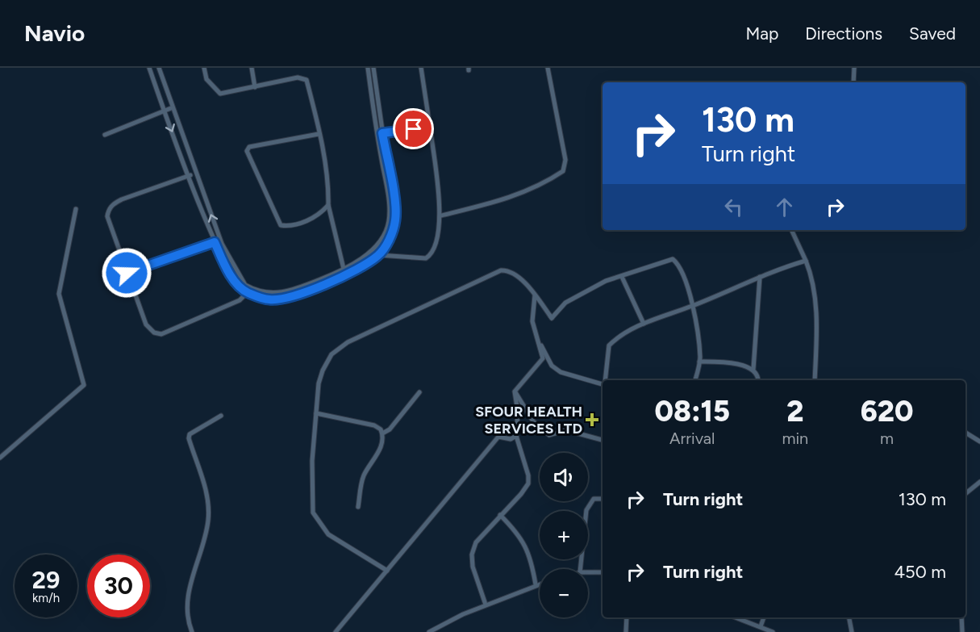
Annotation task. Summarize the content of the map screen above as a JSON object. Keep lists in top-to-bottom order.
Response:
{
  "places": {
    "health": ["SFOUR HEALTH SERVICES LTD"]
  },
  "page": {
    "header": "Navio",
    "nav": ["Map", "Directions", "Saved"],
    "turn": ["130 m", "Turn right"],
    "eta": [
      "08:15",
      "Arrival",
      "2",
      "min",
      "620",
      "m"
    ],
    "map_buttons": ["+", "−"],
    "list": [
      {
        "name": "Turn right",
        "value": "130 m"
      },
      {
        "name": "Turn right",
        "value": "450 m"
      }
    ],
    "speed": "29 km/h",
    "limit": "30"
  }
}
